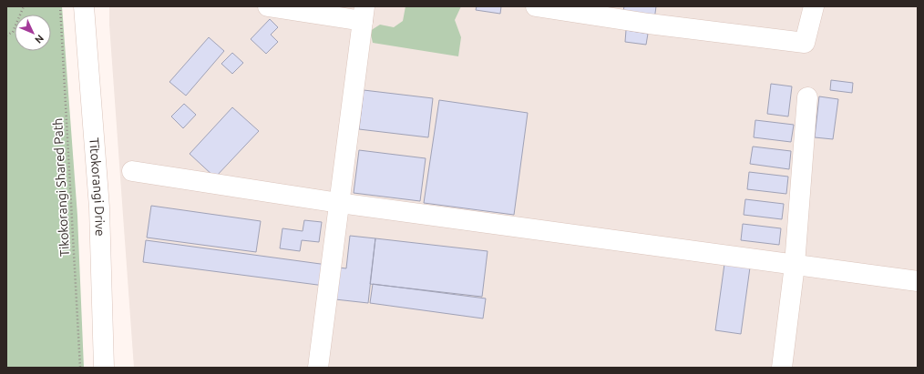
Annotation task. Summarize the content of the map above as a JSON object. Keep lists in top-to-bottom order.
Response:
{
  "streets": {
    "street": ["Tītokorangi Drive"],
    "path": ["Tikokorangi Shared Path"]
  },
  "north": "bottom right"
}
